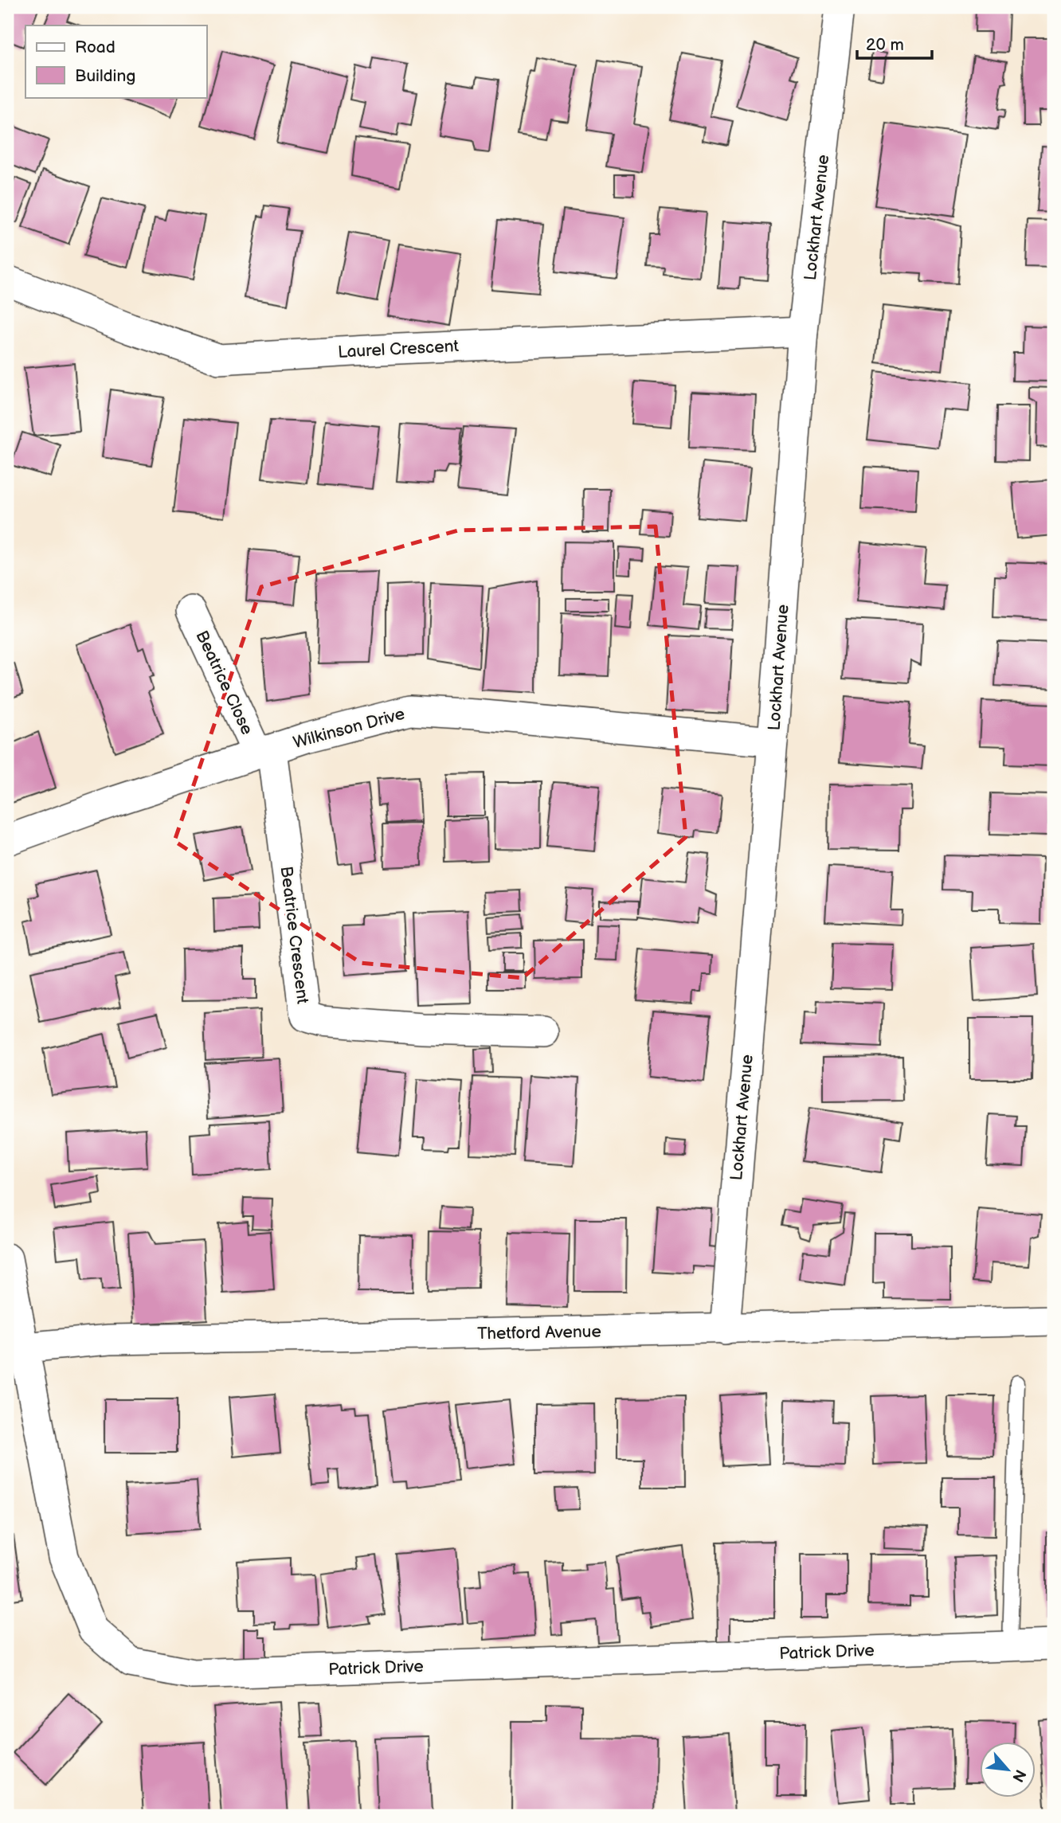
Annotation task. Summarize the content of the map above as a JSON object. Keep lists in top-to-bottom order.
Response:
{
  "streets": {
    "street": [
      "Lockhart Avenue",
      "Laurel Crescent",
      "Beatrice Close",
      "Wilkinson Drive",
      "Beatrice Crescent",
      "Thetford Avenue",
      "Patrick Drive"
    ]
  },
  "crossings": [
    ["Lockhart Avenue", "Laurel Crescent"],
    ["Lockhart Avenue", "Wilkinson Drive"],
    ["Lockhart Avenue", "Thetford Avenue"],
    ["Beatrice Close", "Wilkinson Drive"],
    ["Beatrice Close", "Beatrice Crescent"],
    ["Wilkinson Drive", "Beatrice Crescent"],
    ["Thetford Avenue", "Patrick Drive"]
  ],
  "legend": ["Road", "Building"],
  "scale_bar": "20 m",
  "north": "bottom right"
}
